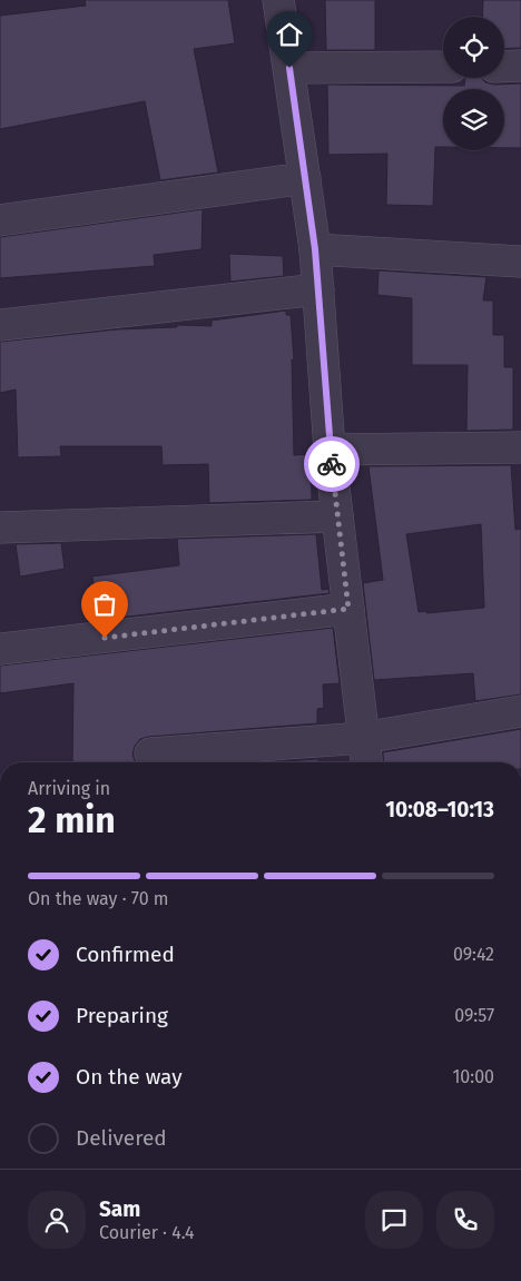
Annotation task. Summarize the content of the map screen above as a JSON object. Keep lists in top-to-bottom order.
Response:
{
  "page": {
    "heading": ["2 min", "Arriving in", "10:08–10:13"],
    "panel": ["Sam", "Courier · 4.4"],
    "bar": "On the way · 70 m",
    "list": [
      ["Confirmed", "09:42"],
      ["Preparing", "09:57"],
      ["On the way", "10:00"],
      "Delivered"
    ]
  }
}
